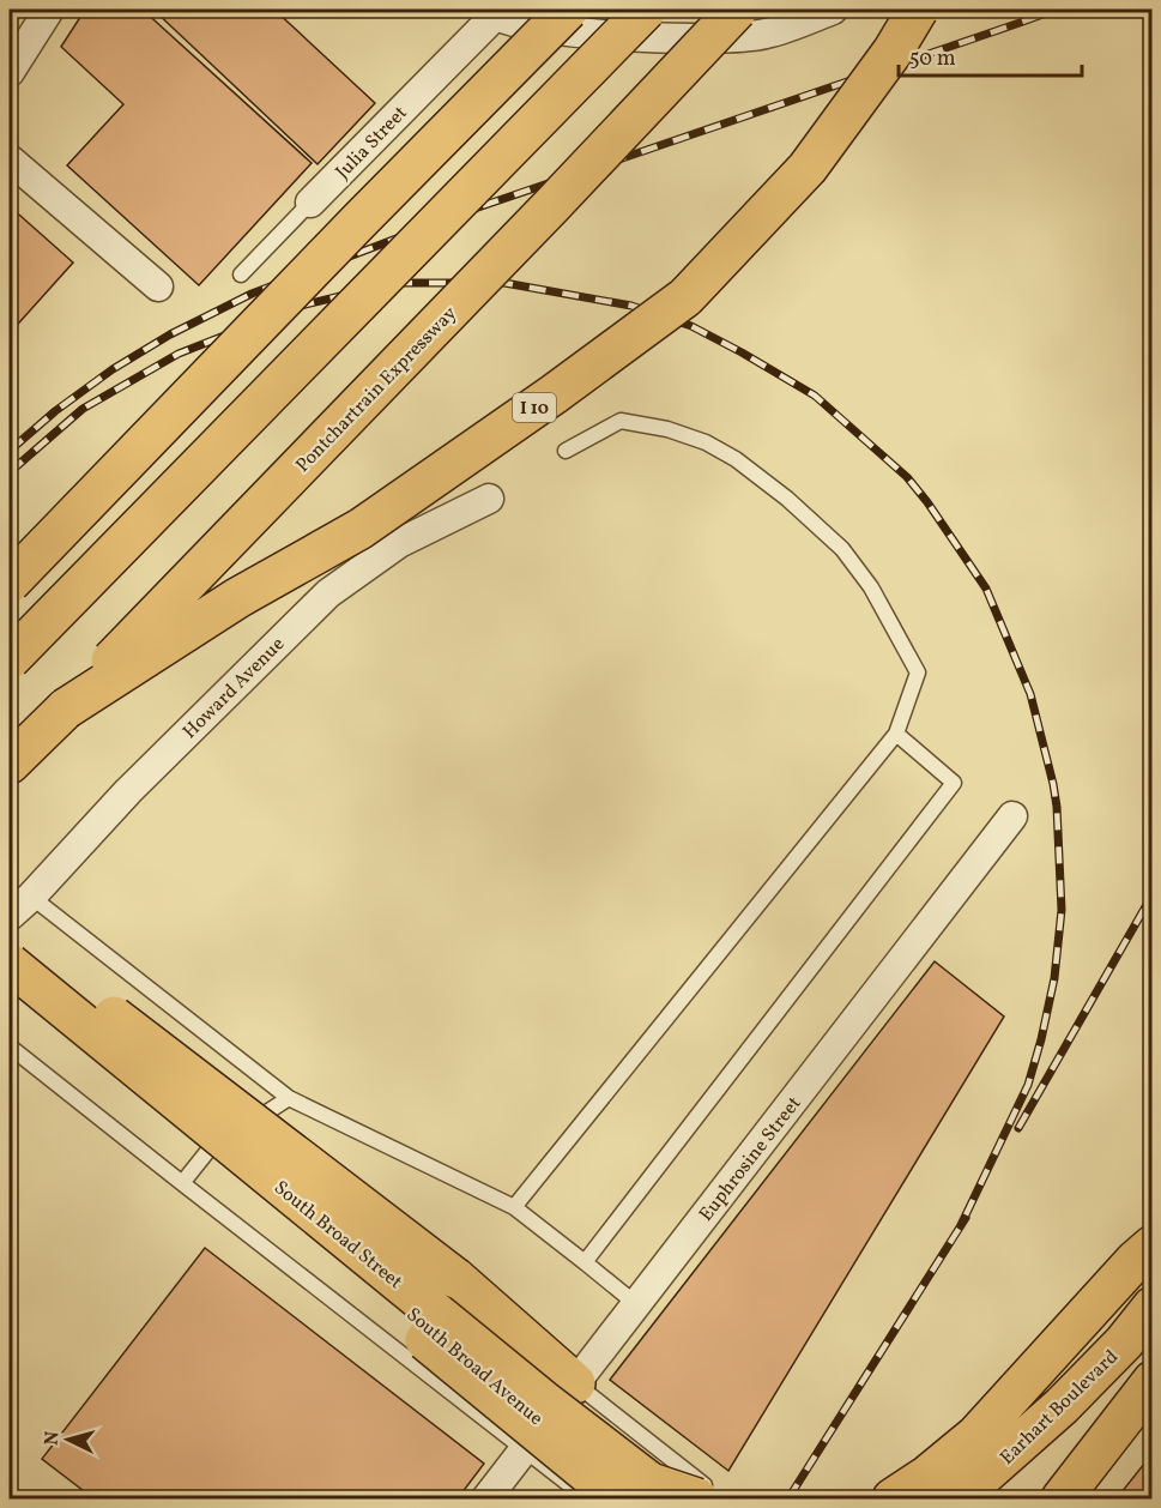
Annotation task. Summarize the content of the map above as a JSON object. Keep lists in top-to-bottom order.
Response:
{
  "streets": {
    "main road": [
      "Pontchartrain Expressway",
      "I 10",
      "South Broad Street",
      "Earhart Boulevard"
    ],
    "street": [
      "Julia Street",
      "Howard Avenue",
      "Euphrosine Street",
      "South Broad Avenue"
    ]
  },
  "crossings": [
    ["Pontchartrain Expressway", "I 10"],
    ["Euphrosine Street", "South Broad Avenue"],
    ["South Broad Street", "South Broad Avenue"]
  ],
  "scale_bar": "50 m",
  "north": "left"
}
